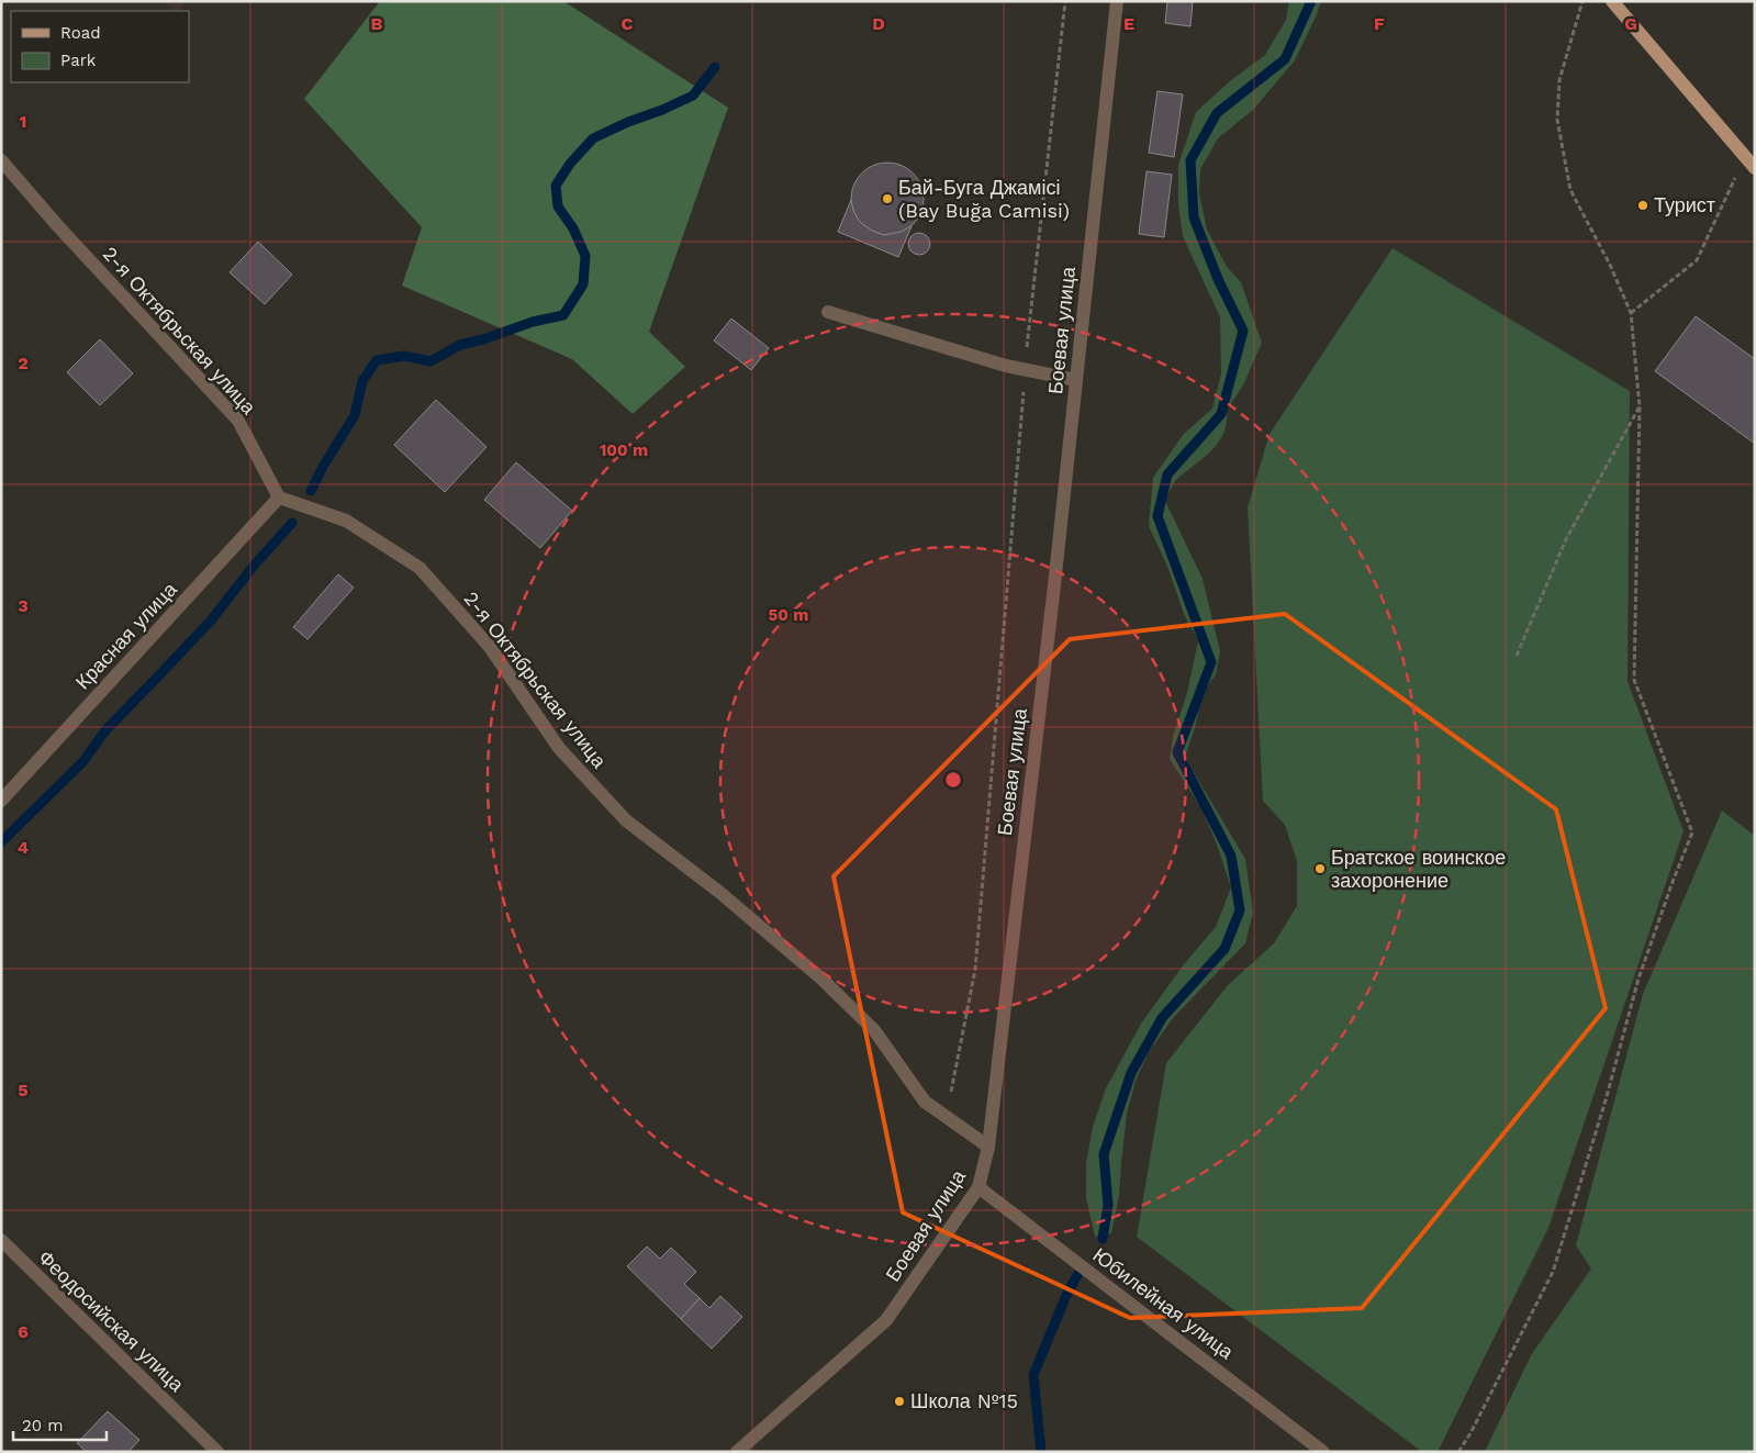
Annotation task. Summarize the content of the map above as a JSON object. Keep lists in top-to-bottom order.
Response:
{
  "streets": {
    "street": [
      "2-я Октябрьская улица",
      "Боевая улица",
      "Красная улица",
      "Юбилейная улица",
      "Феодосийская улица"
    ]
  },
  "crossings": [
    ["2-я Октябрьская улица", "Боевая улица"],
    ["2-я Октябрьская улица", "Красная улица"],
    ["Боевая улица", "Юбилейная улица"]
  ],
  "places": [
    "Бай-Буга Джамісі (Bay Buğa Camisi)",
    "Турист",
    "Братское воинское захоронение",
    "Школа №15"
  ],
  "legend": ["Road", "Park"],
  "scale_bar": "20 m",
  "grid": {
    "columns": [
      "B",
      "C",
      "D",
      "E",
      "F",
      "G"
    ],
    "rows": [
      "1",
      "2",
      "3",
      "4",
      "5",
      "6"
    ]
  },
  "rings": ["100 m", "50 m"]
}
